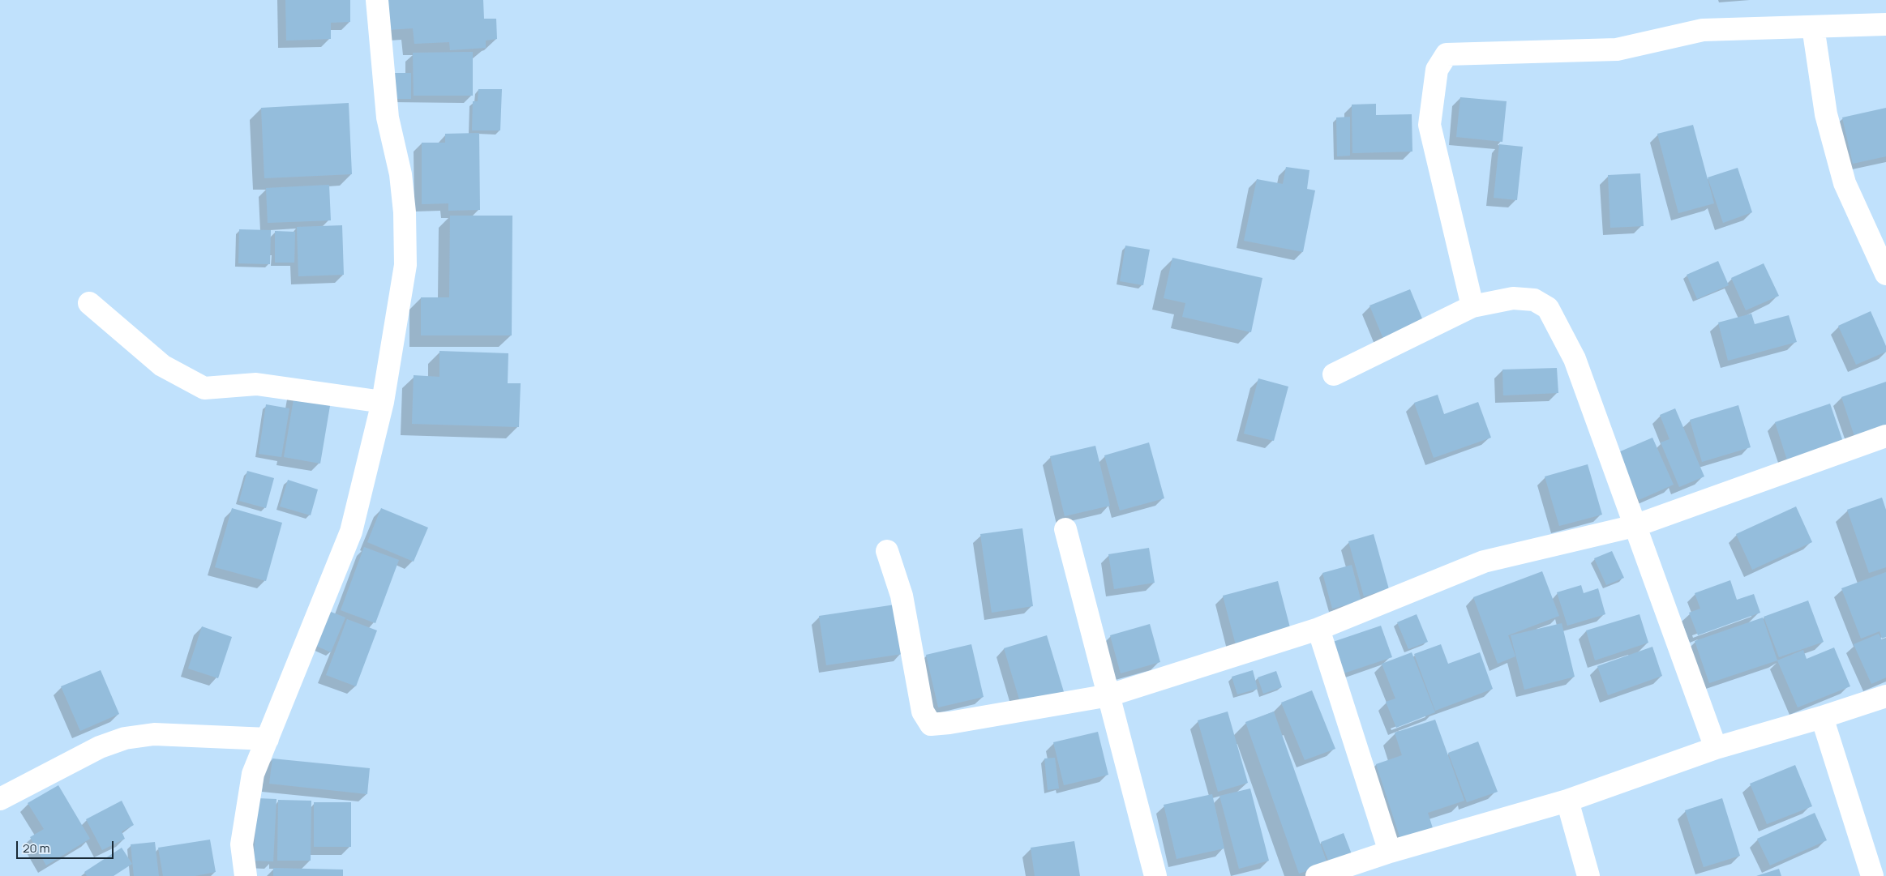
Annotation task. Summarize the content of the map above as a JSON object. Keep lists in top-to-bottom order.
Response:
{
  "scale_bar": "20 m"
}
